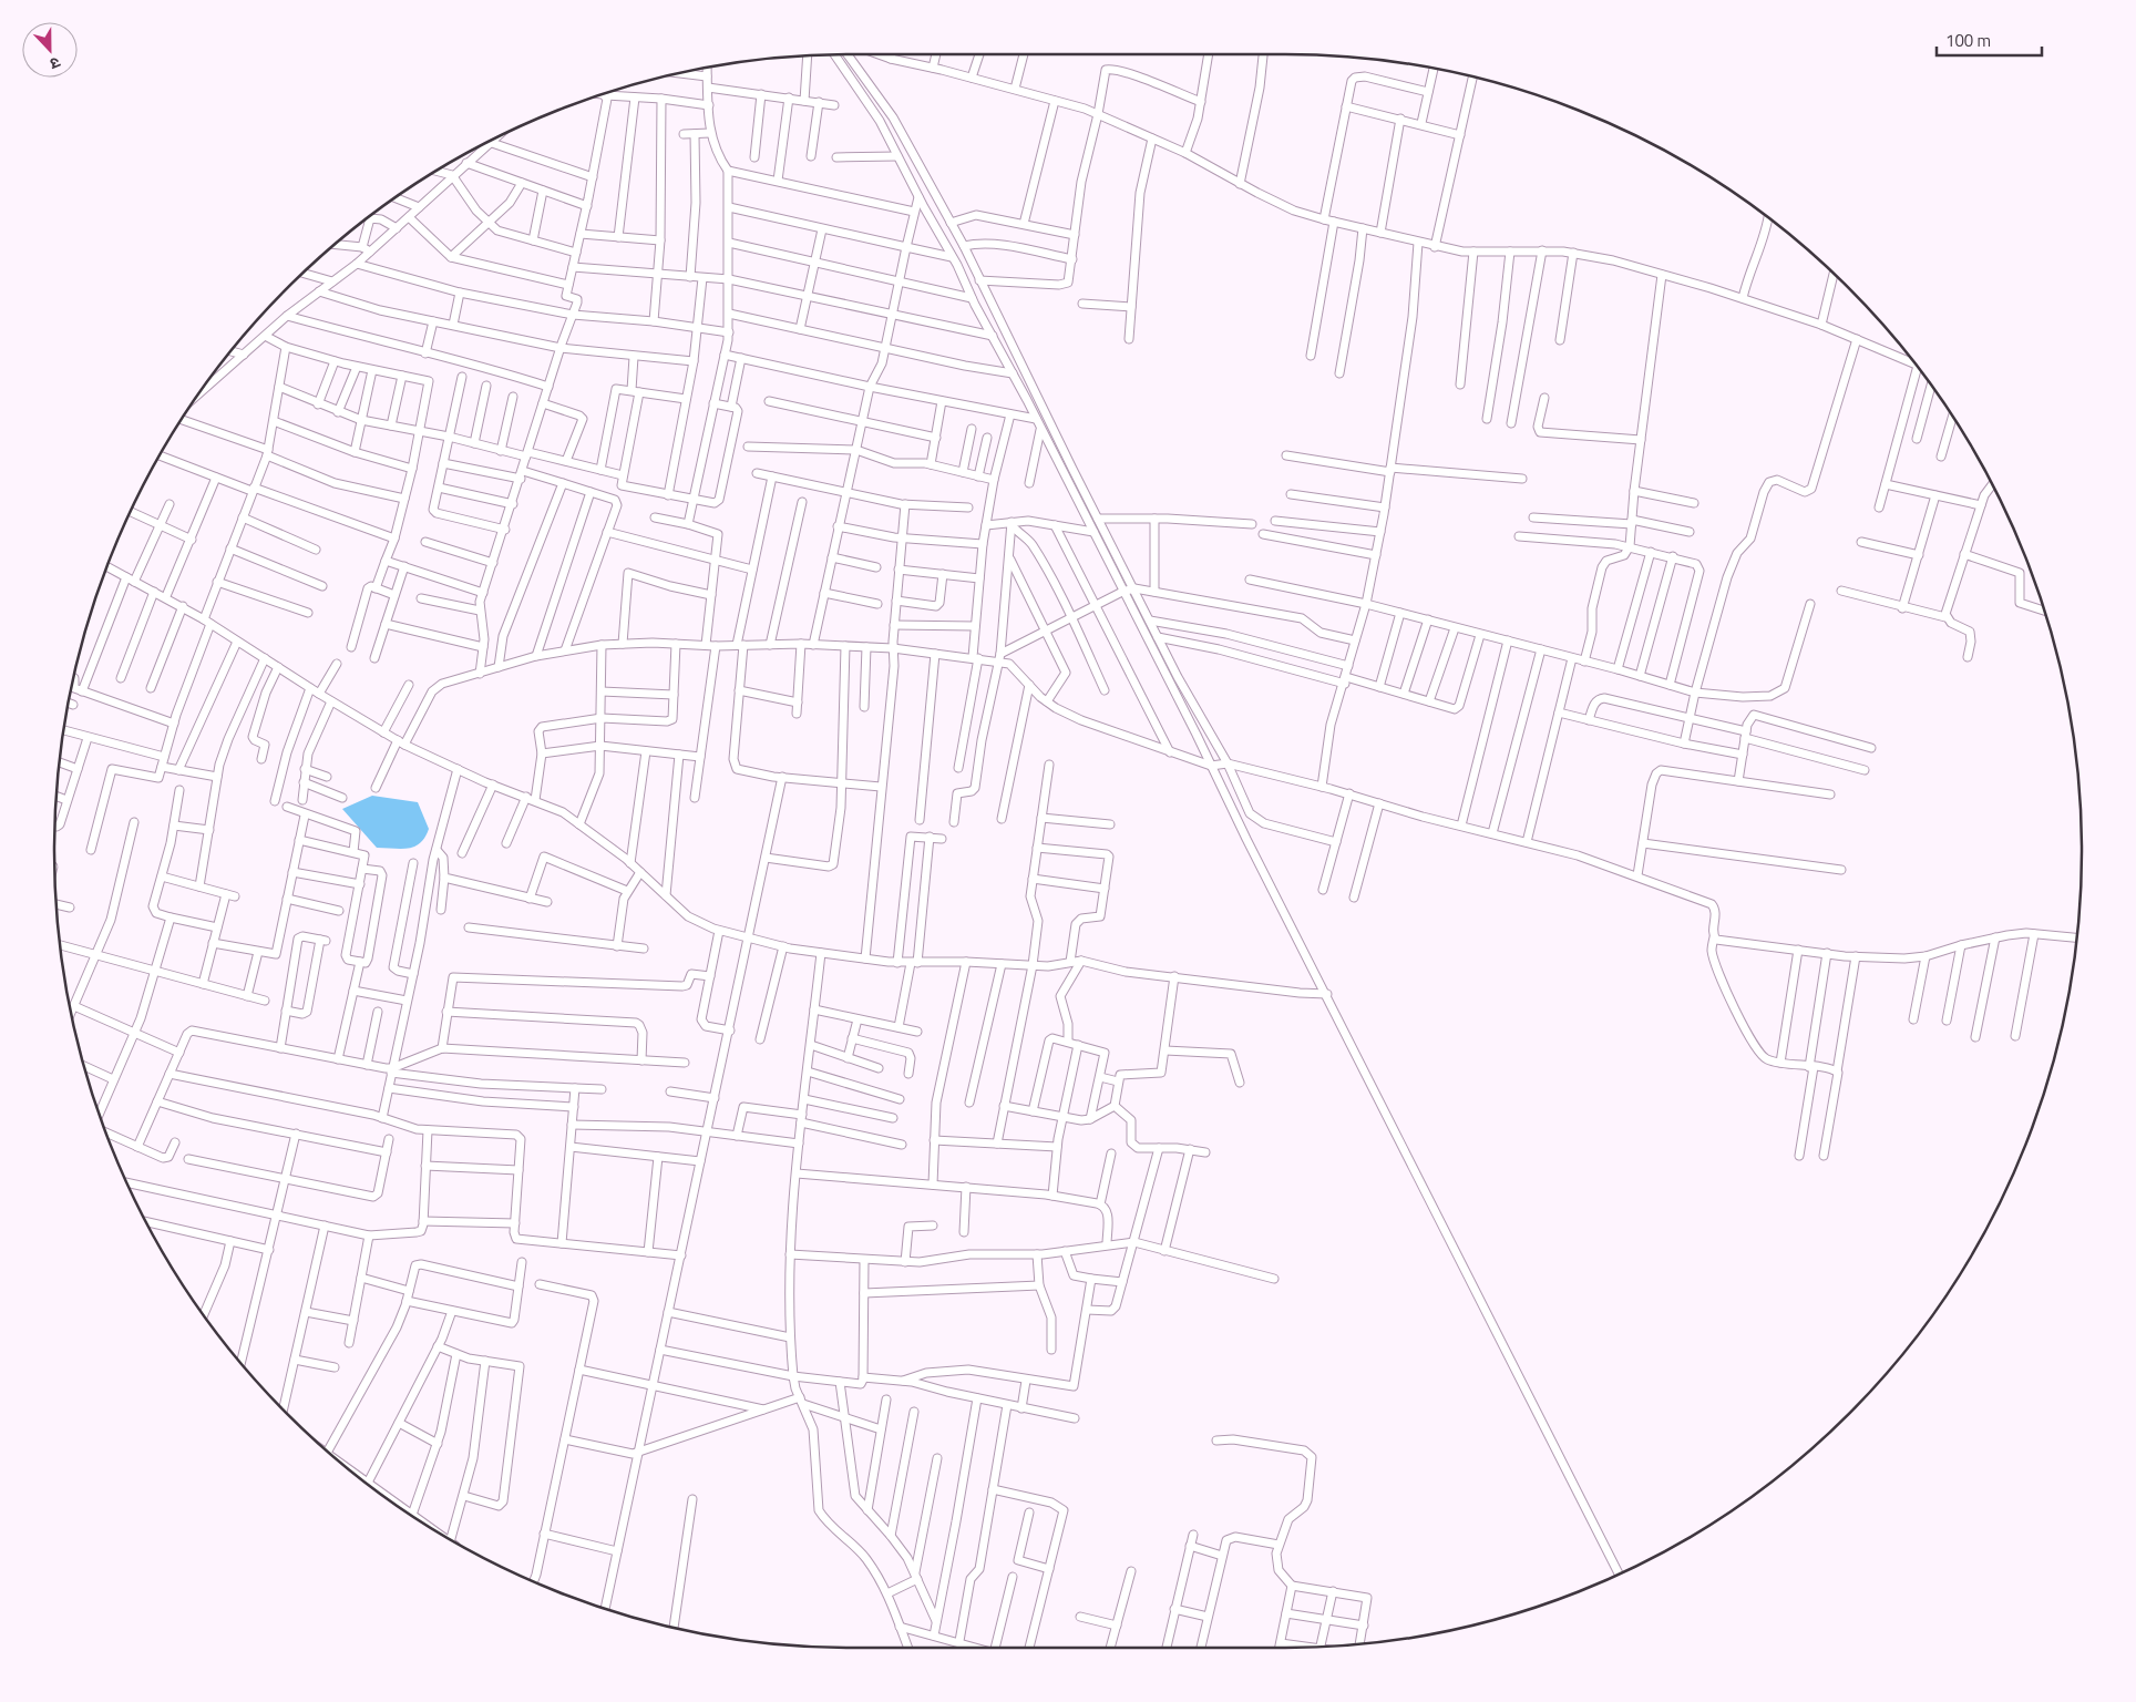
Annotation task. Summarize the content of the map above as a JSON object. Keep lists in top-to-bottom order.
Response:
{
  "scale_bar": "100 m",
  "north": "bottom"
}
